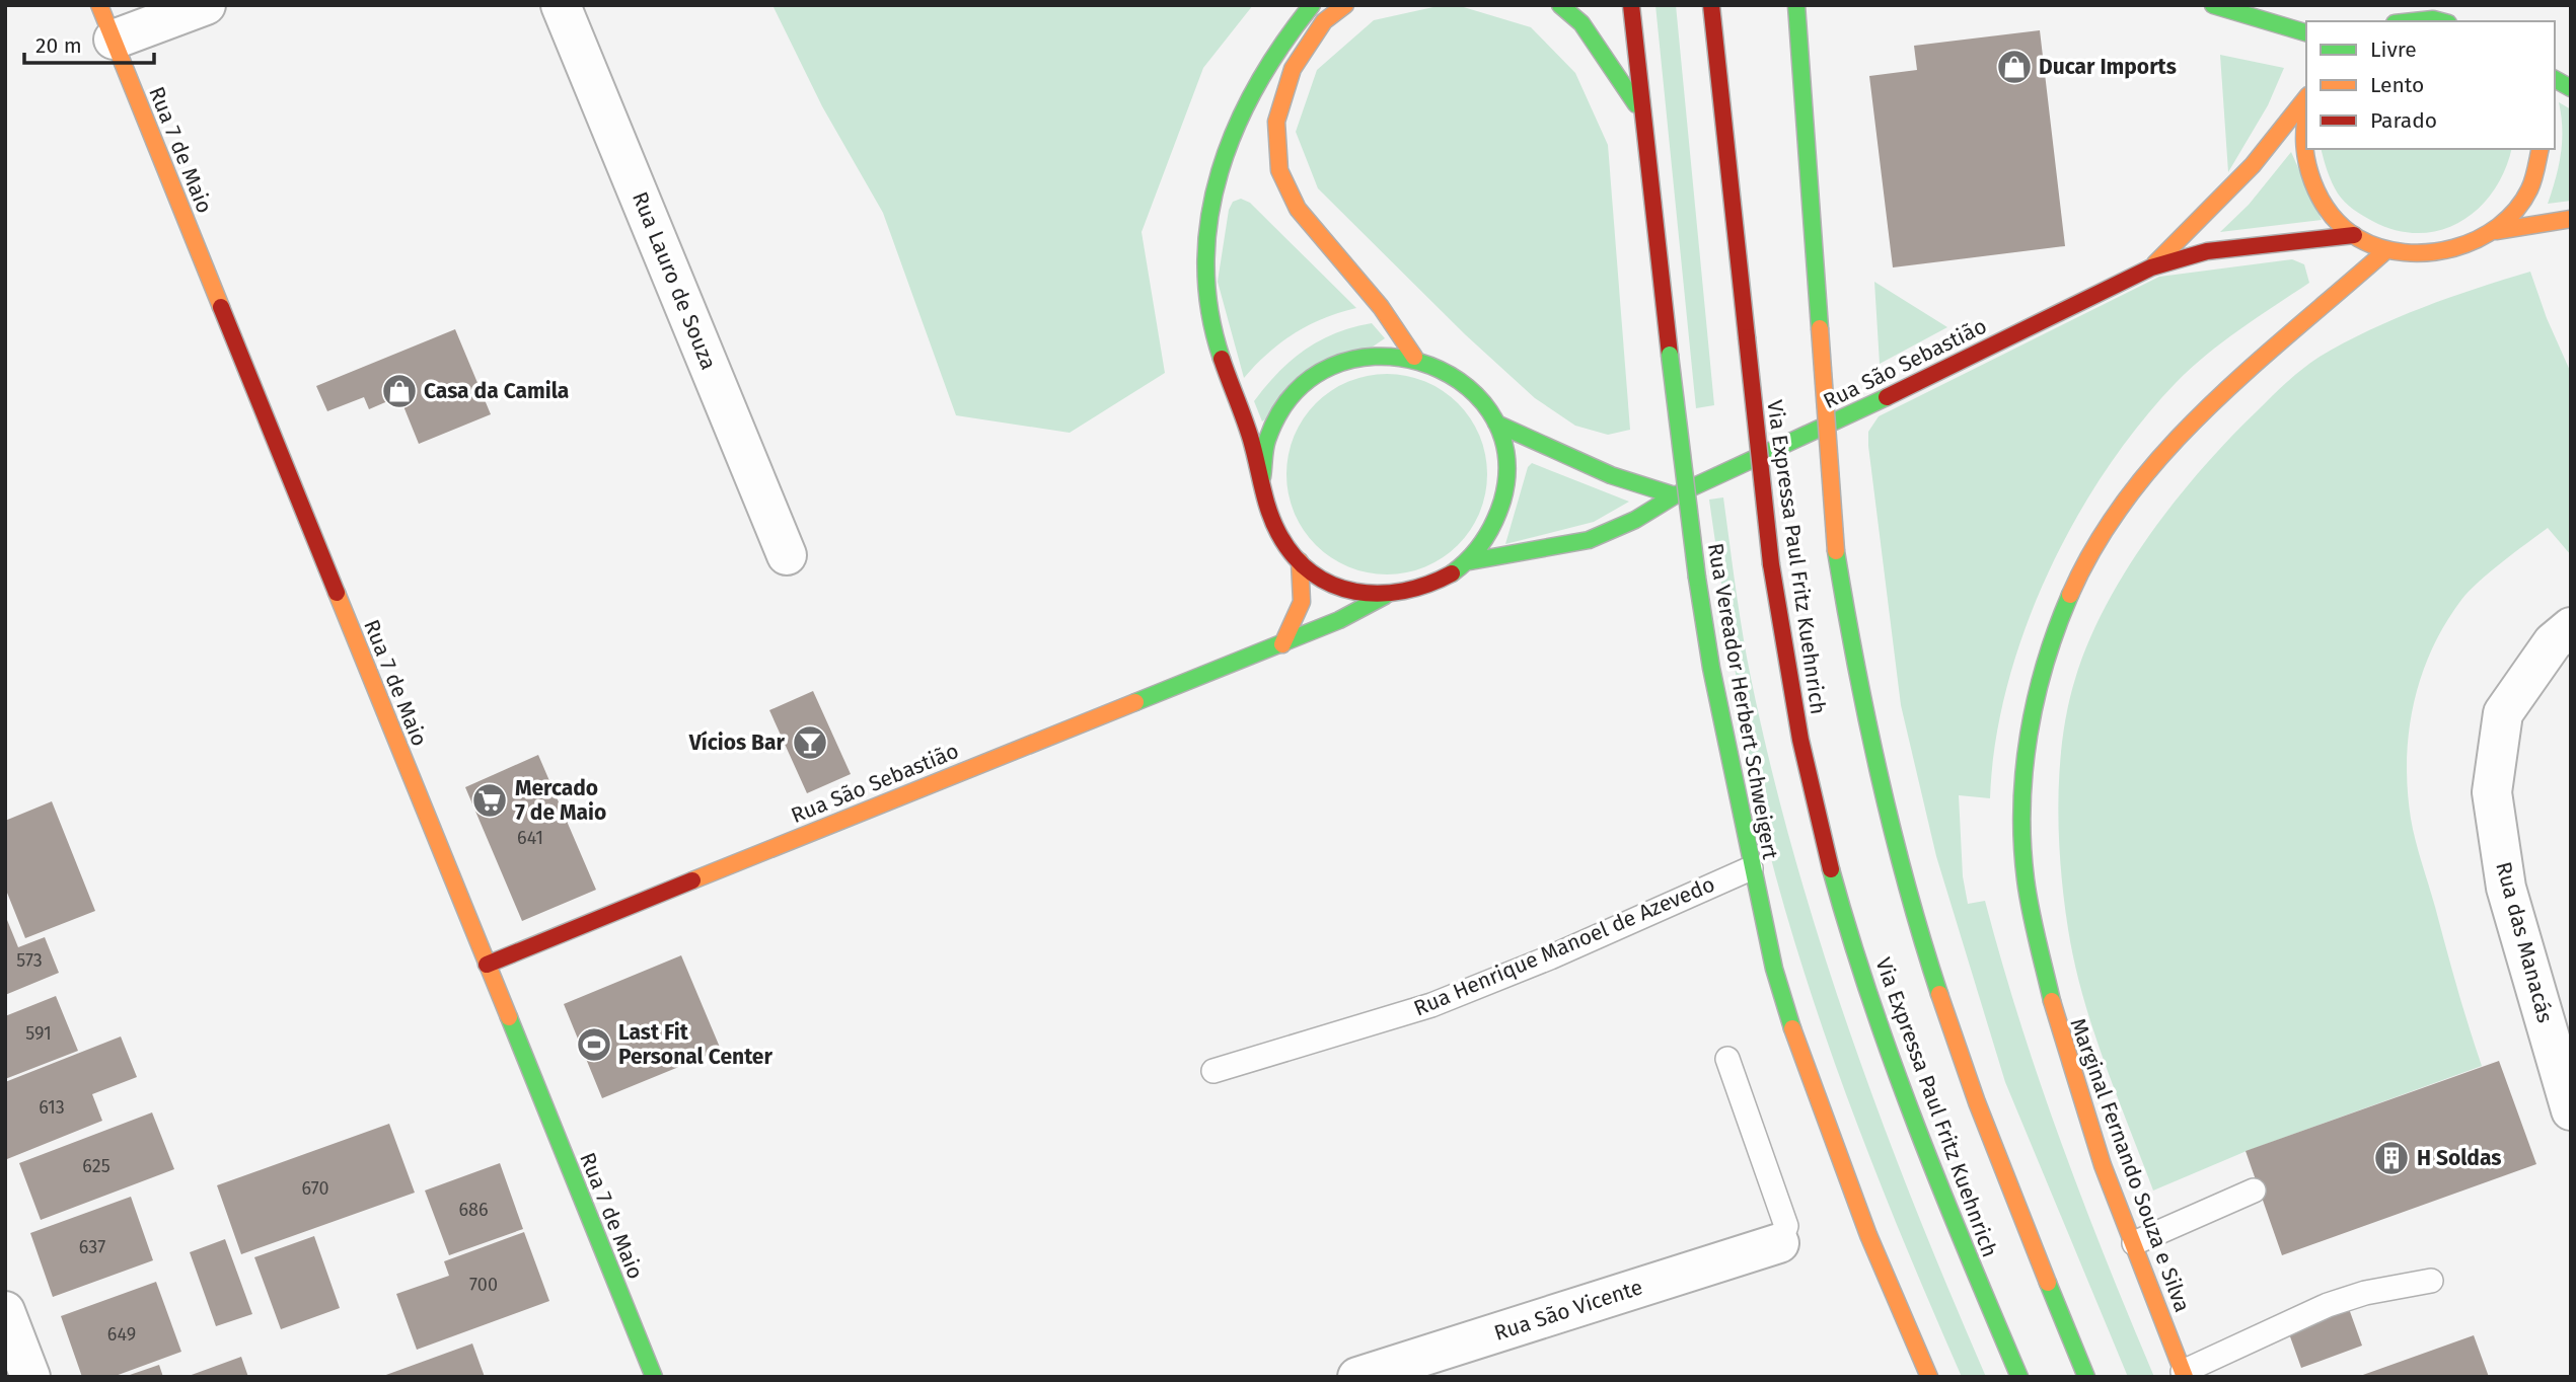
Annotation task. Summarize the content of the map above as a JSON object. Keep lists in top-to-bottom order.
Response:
{
  "streets": {
    "street": [
      "Rua 7 de Maio",
      "Rua Lauro de Souza",
      "Rua São Sebastião",
      "Via Expressa Paul Fritz Kuehnrich",
      "Rua Vereador Herbert Schweigert",
      "Rua das Manacás",
      "Marginal Fernando Souza e Silva",
      "Rua São Vicente"
    ],
    "lane": ["Rua Henrique Manoel de Azevedo"]
  },
  "crossings": [
    ["Rua 7 de Maio", "Rua São Sebastião"],
    ["Rua Vereador Herbert Schweigert", "Rua Henrique Manoel de Azevedo"]
  ],
  "places": {
    "shop": ["Ducar Imports", "Casa da Camila"],
    "bar": ["Vícios Bar"],
    "supermarket": ["Mercado 7 de Maio"],
    "sports": ["Last Fit Personal Center"],
    "building": ["H Soldas"]
  },
  "house_numbers": [
    "641",
    "573",
    "591",
    "613",
    "625",
    "670",
    "686",
    "637",
    "700",
    "649"
  ],
  "legend": ["Livre", "Lento", "Parado"],
  "scale_bar": "20 m"
}
